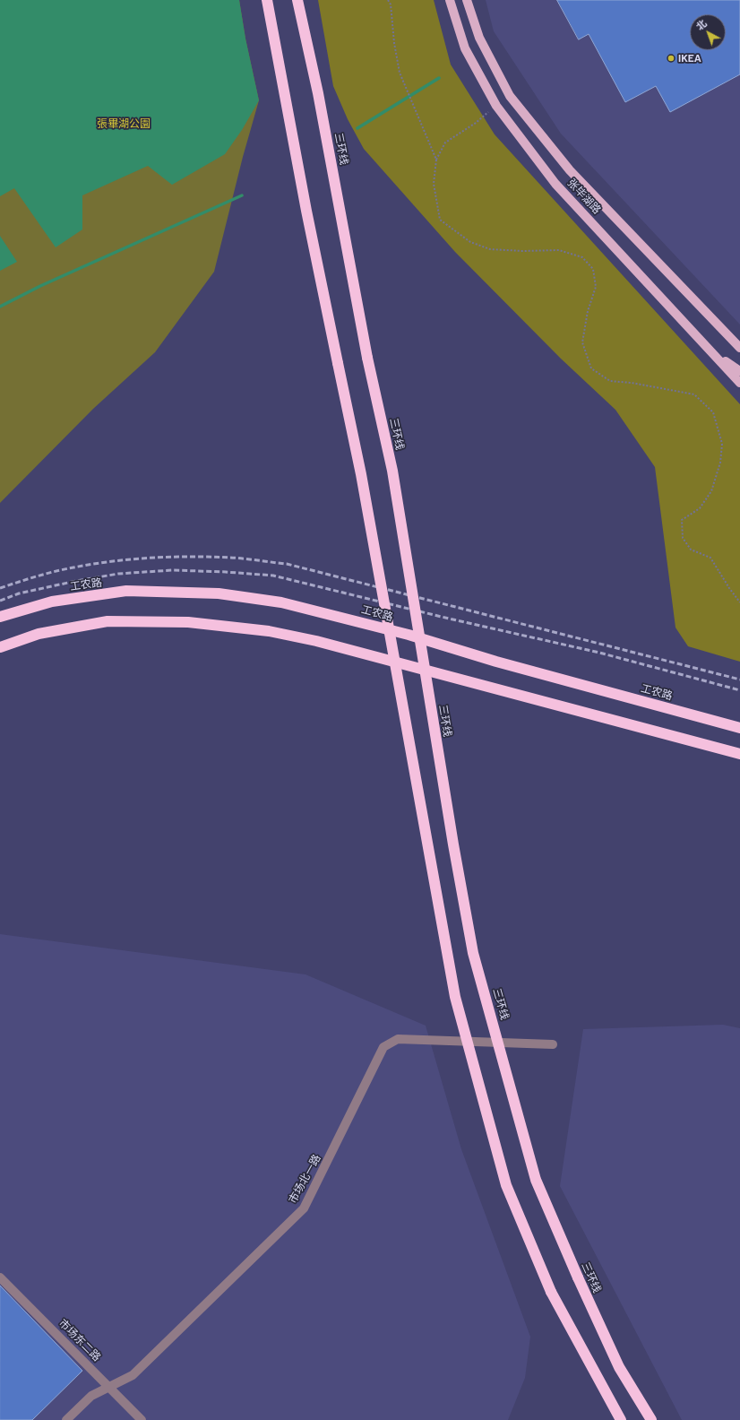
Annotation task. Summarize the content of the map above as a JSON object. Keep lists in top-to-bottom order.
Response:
{
  "streets": {
    "highway": ["三环线", "工农路"],
    "main road": ["张毕湖路"],
    "street": ["市场北一路", "市场东二路"]
  },
  "crossings": [
    ["市场北一路", "市场东二路"]
  ],
  "parks": ["張畢湖公園"],
  "places": ["IKEA"],
  "north": "top left"
}
